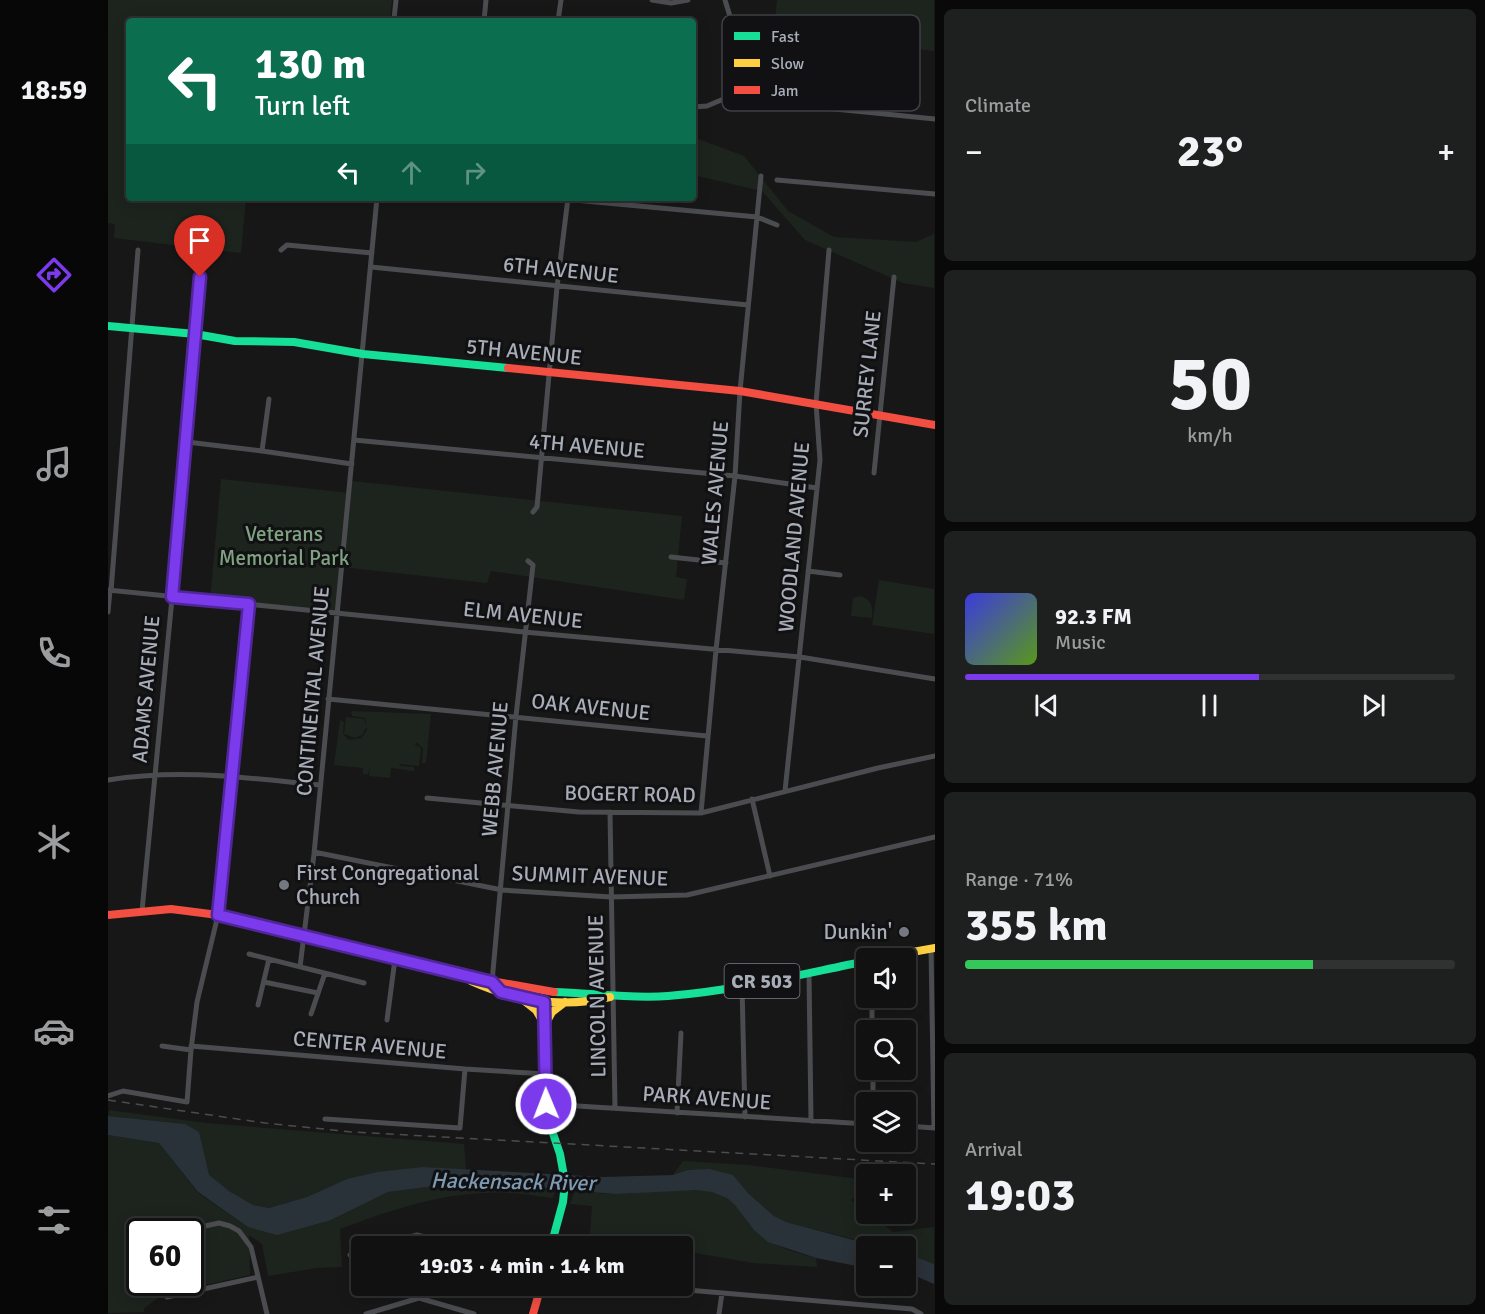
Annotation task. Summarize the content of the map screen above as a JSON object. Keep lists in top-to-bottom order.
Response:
{
  "streets": {
    "main road": ["5TH AVENUE", "CR 503"],
    "street": [
      "6TH AVENUE",
      "SURREY LANE",
      "4TH AVENUE",
      "WALES AVENUE",
      "WOODLAND AVENUE",
      "ELM AVENUE",
      "ADAMS AVENUE",
      "CONTINENTAL AVENUE",
      "OAK AVENUE",
      "WEBB AVENUE",
      "BOGERT ROAD",
      "SUMMIT AVENUE",
      "LINCOLN AVENUE",
      "CENTER AVENUE",
      "PARK AVENUE"
    ]
  },
  "crossings": [
    ["6TH AVENUE", "WALES AVENUE"],
    ["6TH AVENUE", "CONTINENTAL AVENUE"],
    ["5TH AVENUE", "SURREY LANE"],
    ["5TH AVENUE", "WALES AVENUE"],
    ["5TH AVENUE", "WOODLAND AVENUE"],
    ["5TH AVENUE", "ADAMS AVENUE"],
    ["5TH AVENUE", "CONTINENTAL AVENUE"],
    ["4TH AVENUE", "WALES AVENUE"],
    ["4TH AVENUE", "WOODLAND AVENUE"],
    ["4TH AVENUE", "CONTINENTAL AVENUE"],
    ["WALES AVENUE", "ELM AVENUE"],
    ["WALES AVENUE", "OAK AVENUE"],
    ["WALES AVENUE", "BOGERT ROAD"],
    ["WOODLAND AVENUE", "ELM AVENUE"],
    ["WOODLAND AVENUE", "BOGERT ROAD"],
    ["ELM AVENUE", "ADAMS AVENUE"],
    ["ELM AVENUE", "CONTINENTAL AVENUE"],
    ["ELM AVENUE", "WEBB AVENUE"],
    ["ADAMS AVENUE", "CR 503"],
    ["CONTINENTAL AVENUE", "OAK AVENUE"],
    ["CONTINENTAL AVENUE", "SUMMIT AVENUE"],
    ["CONTINENTAL AVENUE", "CR 503"],
    ["OAK AVENUE", "WEBB AVENUE"],
    ["WEBB AVENUE", "BOGERT ROAD"],
    ["WEBB AVENUE", "SUMMIT AVENUE"],
    ["WEBB AVENUE", "CR 503"],
    ["BOGERT ROAD", "LINCOLN AVENUE"],
    ["SUMMIT AVENUE", "LINCOLN AVENUE"],
    ["CR 503", "LINCOLN AVENUE"],
    ["LINCOLN AVENUE", "PARK AVENUE"]
  ],
  "water": ["Hackensack River"],
  "parks": ["Veterans Memorial Park"],
  "places": ["First Congregational Church", "Dunkin'"],
  "legend": ["Fast", "Slow", "Jam"],
  "page": {
    "tabs": "18:59",
    "tile": [
      "Climate",
      ["50", "km/h"],
      ["Range · 71%", "355 km"],
      ["Arrival", "19:03"]
    ],
    "turn": ["130 m", "Turn left"],
    "heat": ["−", "23°", "+"],
    "song": ["92.3 FM", "Music"],
    "map_buttons": ["+", "−"],
    "limit": "60",
    "trip": "19:03 · 4 min · 1.4 km"
  }
}
